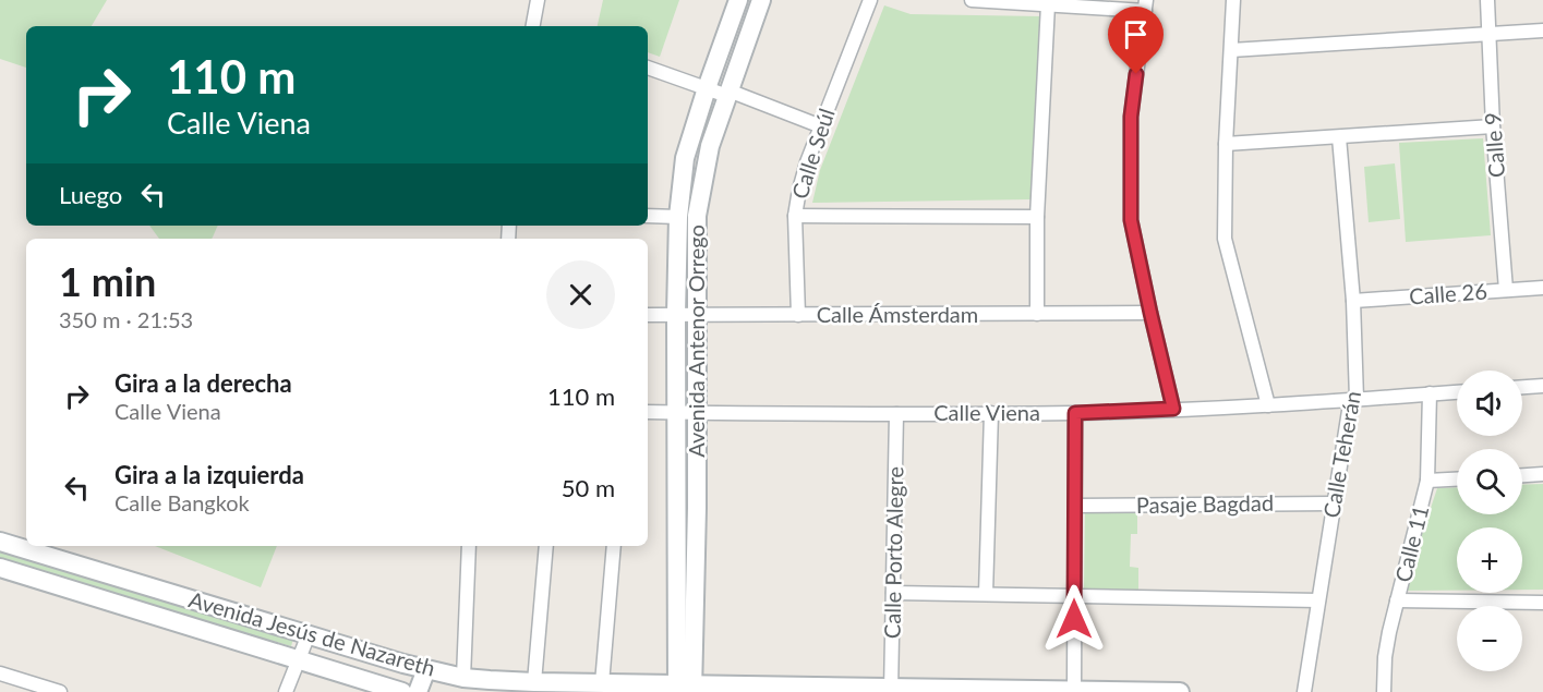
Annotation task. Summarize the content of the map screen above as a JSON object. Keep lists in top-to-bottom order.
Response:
{
  "streets": {
    "main road": ["Avenida Antenor Orrego", "Avenida Jesús de Nazareth"],
    "street": [
      "Calle 9",
      "Calle Seúl",
      "Calle 26",
      "Calle Ámsterdam",
      "Calle Viena",
      "Calle Teherán",
      "Pasaje Bagdad",
      "Calle 11",
      "Calle Porto Alegre"
    ]
  },
  "crossings": [
    ["Calle 9", "Calle 26"],
    ["Calle Seúl", "Calle Ámsterdam"],
    ["Calle 26", "Calle Teherán"],
    ["Calle Ámsterdam", "Avenida Antenor Orrego"],
    ["Avenida Antenor Orrego", "Calle Viena"],
    ["Avenida Antenor Orrego", "Avenida Jesús de Nazareth"],
    ["Calle Viena", "Calle Teherán"],
    ["Calle Viena", "Calle 11"],
    ["Calle Viena", "Calle Porto Alegre"],
    ["Calle Teherán", "Pasaje Bagdad"],
    ["Calle Porto Alegre", "Avenida Jesús de Nazareth"]
  ],
  "page": {
    "turn": ["110 m", "Calle Viena"],
    "then": "Luego",
    "heading": ["1 min", "350 m · 21:53"],
    "list": [
      {
        "name": "Gira a la derecha",
        "note": "Calle Viena",
        "value": "110 m"
      },
      {
        "name": "Gira a la izquierda",
        "note": "Calle Bangkok",
        "value": "50 m"
      }
    ],
    "map_buttons": ["+", "−"]
  }
}
